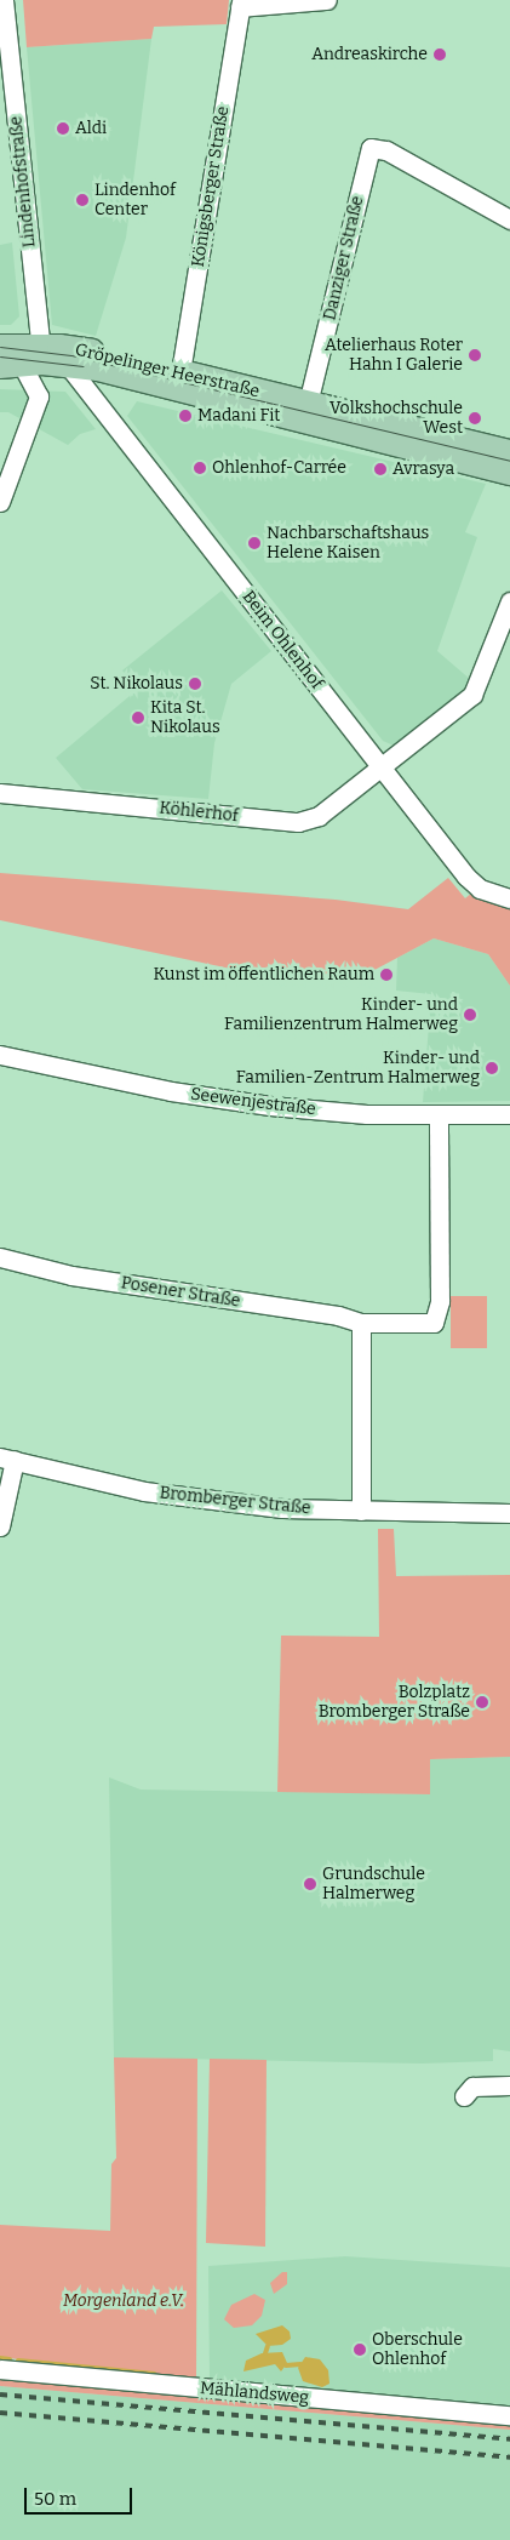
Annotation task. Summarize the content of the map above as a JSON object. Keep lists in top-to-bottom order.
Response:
{
  "streets": {
    "main road": ["Gröpelinger Heerstraße"],
    "street": [
      "Lindenhofstraße",
      "Königsberger Straße",
      "Danziger Straße",
      "Beim Ohlenhof",
      "Köhlerhof",
      "Seewenjestraße",
      "Posener Straße",
      "Bromberger Straße",
      "Mählandsweg"
    ]
  },
  "crossings": [
    ["Lindenhofstraße", "Gröpelinger Heerstraße"],
    ["Königsberger Straße", "Gröpelinger Heerstraße"],
    ["Danziger Straße", "Gröpelinger Heerstraße"],
    ["Gröpelinger Heerstraße", "Beim Ohlenhof"],
    ["Beim Ohlenhof", "Köhlerhof"],
    ["Seewenjestraße", "Posener Straße"]
  ],
  "parks": ["Morgenland e.V."],
  "places": [
    "Andreaskirche",
    "Aldi",
    "Lindenhof Center",
    "Atelierhaus Roter Hahn I Galerie",
    "Madani Fit",
    "Volkshochschule West",
    "Ohlenhof-Carrée",
    "Avrasya",
    "Nachbarschaftshaus Helene Kaisen",
    "St. Nikolaus",
    "Kita St. Nikolaus",
    "Kunst im öffentlichen Raum",
    "Kinder- und Familienzentrum Halmerweg",
    "Kinder- und Familien-Zentrum Halmerweg",
    "Bolzplatz Bromberger Straße",
    "Grundschule Halmerweg",
    "Oberschule Ohlenhof"
  ],
  "scale_bar": "50 m"
}
